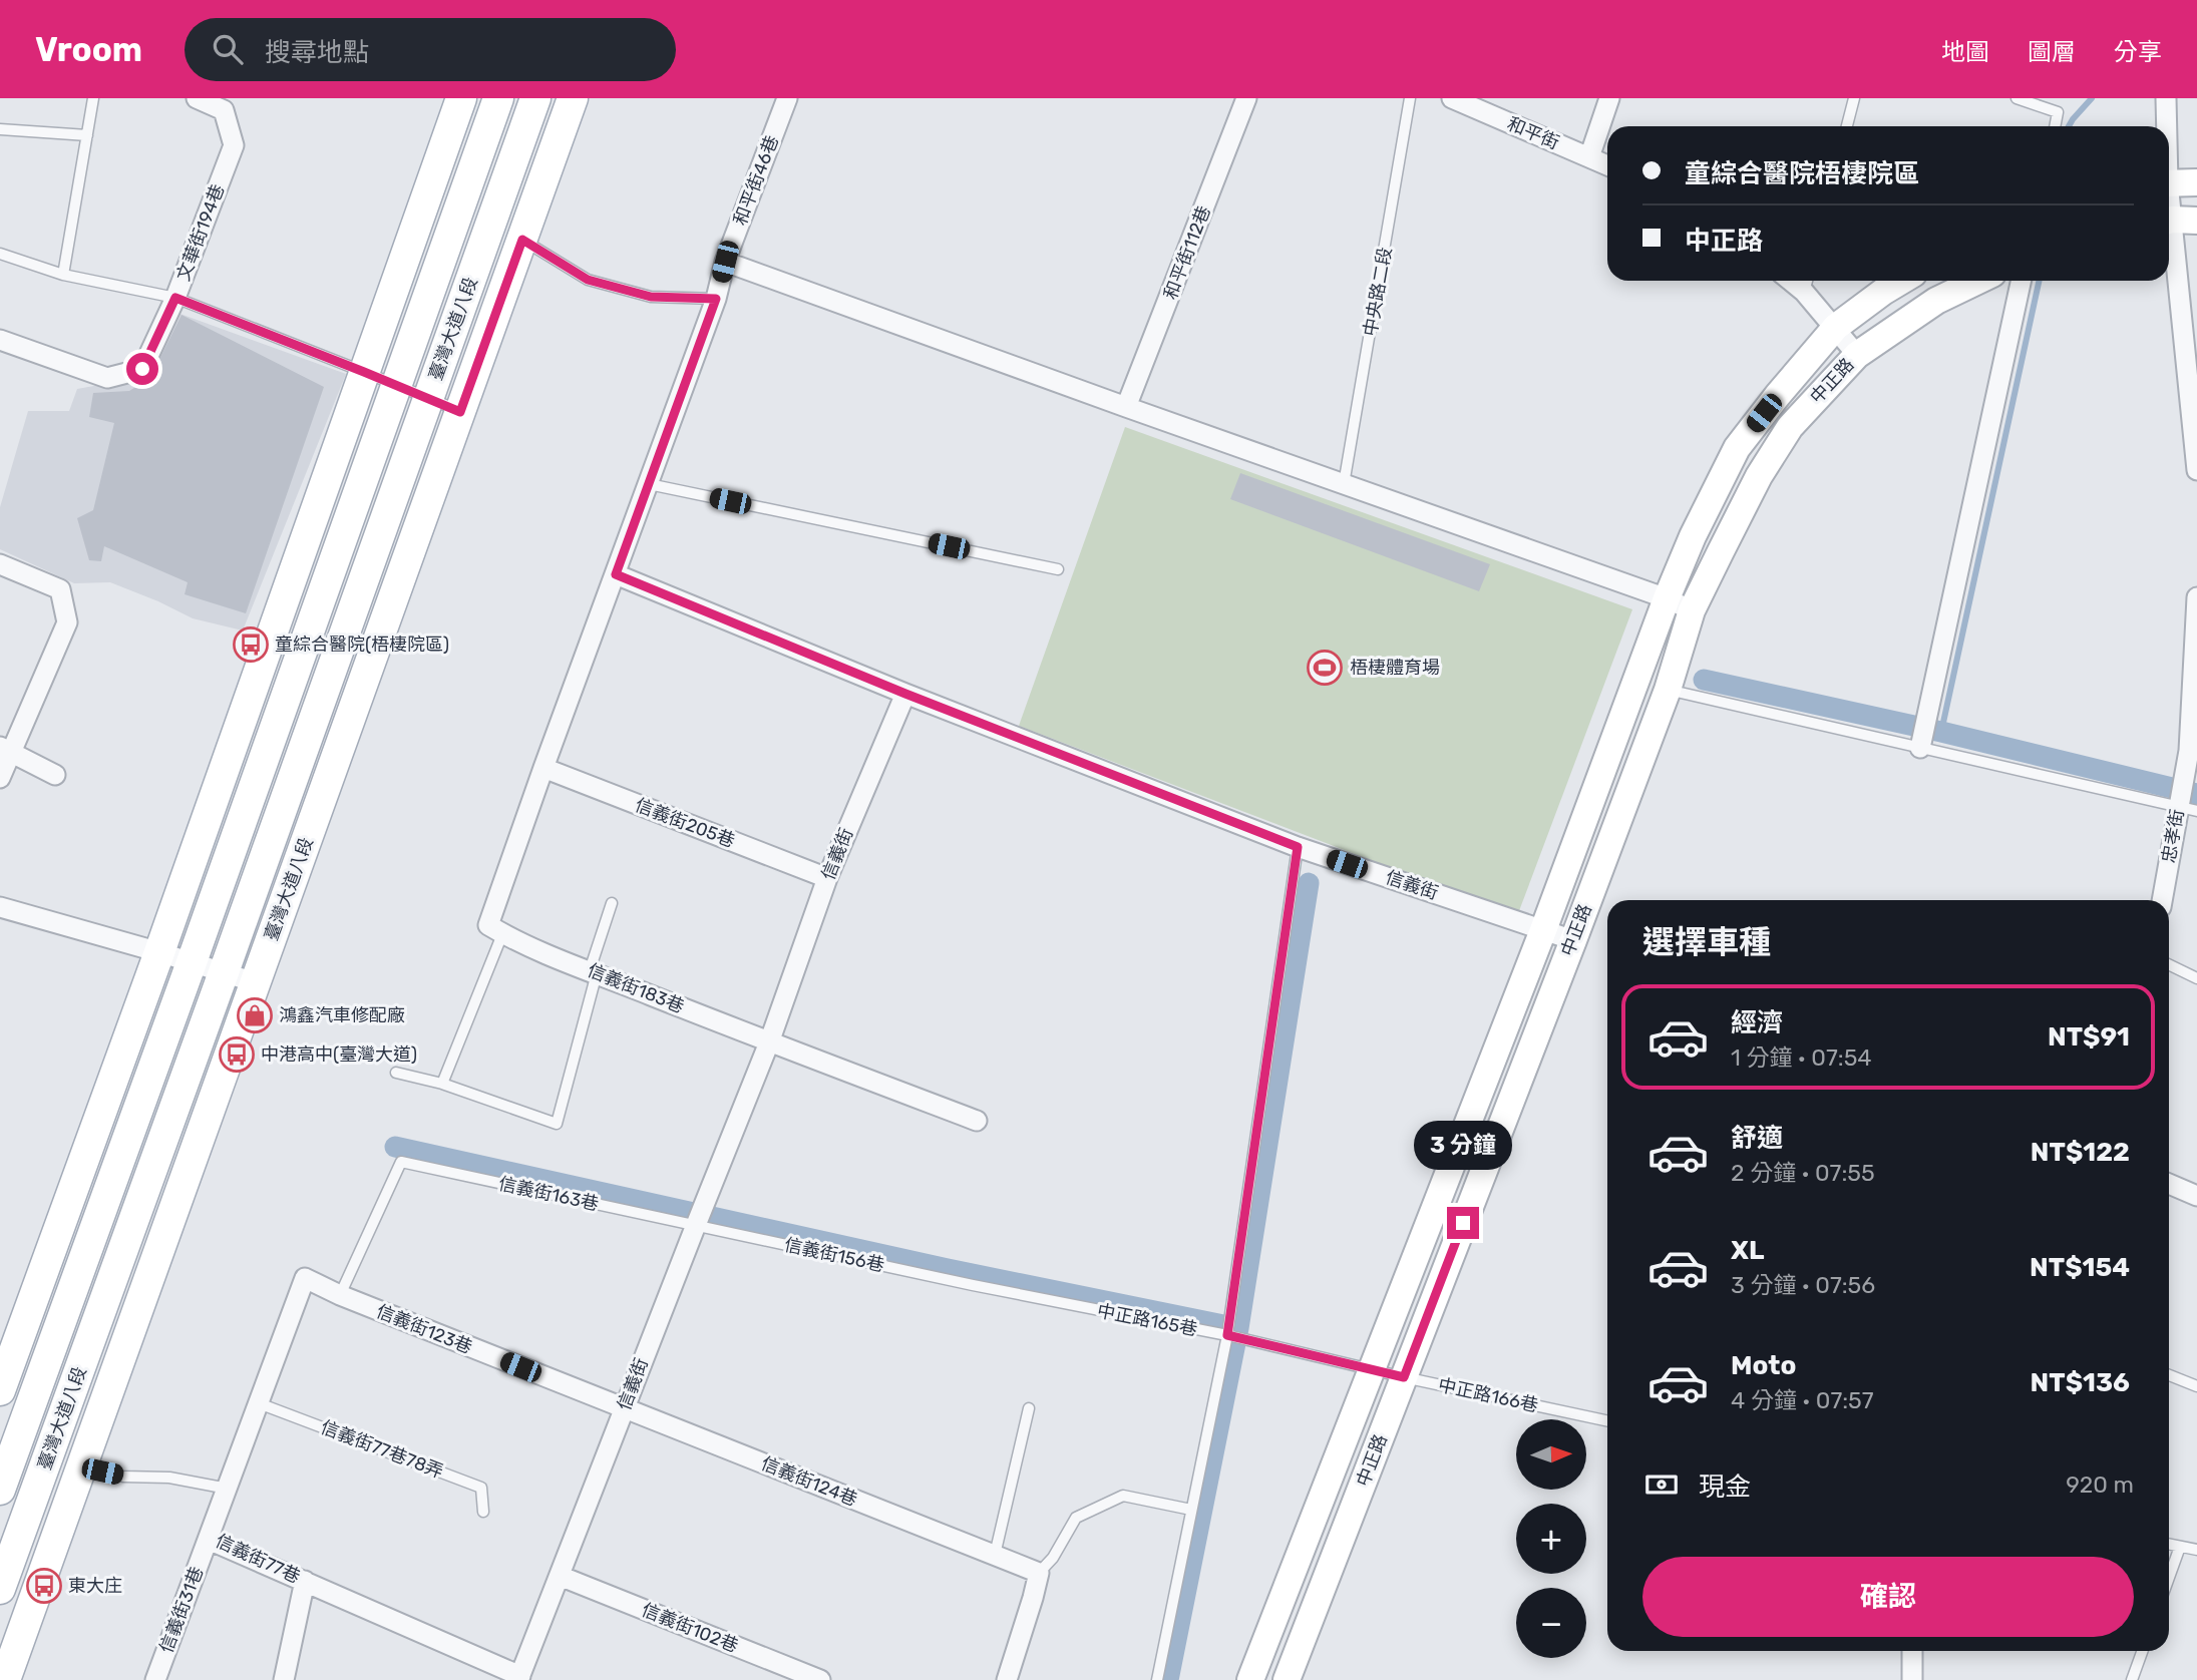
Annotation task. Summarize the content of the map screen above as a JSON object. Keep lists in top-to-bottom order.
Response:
{
  "streets": {
    "main road": ["臺灣大道八段"],
    "street": [
      "和平街",
      "和平街46巷",
      "文華街194巷",
      "和平街112巷",
      "中正路",
      "信義街205巷",
      "忠孝街",
      "信義街",
      "信義街183巷",
      "信義街123巷",
      "信義街124巷",
      "信義街77巷",
      "信義街31巷",
      "信義街102巷"
    ],
    "lane": [
      "中央路二段",
      "信義街163巷",
      "信義街156巷",
      "中正路165巷",
      "中正路166巷",
      "信義街77巷78弄"
    ]
  },
  "crossings": [
    ["和平街46巷", "信義街205巷"],
    ["中正路", "信義街"],
    ["中正路", "中正路165巷"],
    ["中正路", "中正路166巷"],
    ["信義街205巷", "信義街"],
    ["信義街", "信義街183巷"],
    ["信義街", "信義街163巷"],
    ["信義街", "信義街156巷"],
    ["信義街", "信義街123巷"],
    ["信義街", "信義街124巷"],
    ["信義街", "信義街77巷"],
    ["信義街", "信義街102巷"],
    ["信義街163巷", "信義街156巷"],
    ["信義街163巷", "信義街123巷"],
    ["信義街156巷", "中正路165巷"],
    ["中正路165巷", "中正路166巷"],
    ["信義街123巷", "信義街124巷"],
    ["信義街123巷", "信義街77巷"],
    ["信義街77巷78弄", "信義街77巷"],
    ["信義街77巷", "信義街31巷"]
  ],
  "places": {
    "bus stop": ["童綜合醫院(梧棲院區)", "中港高中(臺灣大道)", "東大庄"],
    "sports": ["梧棲體育場"],
    "shop": ["鴻鑫汽車修配廠"]
  },
  "north": "right",
  "page": {
    "header": "Vroom",
    "search": "搜尋地點",
    "nav": ["地圖", "圖層", "分享"],
    "banner": ["童綜合醫院梧棲院區", "中正路"],
    "heading": "選擇車種",
    "list": [
      {
        "name": "經濟",
        "note": "1 分鐘 · 07:54",
        "value": "NT$91"
      },
      {
        "name": "舒適",
        "note": "2 分鐘 · 07:55",
        "value": "NT$122"
      },
      {
        "name": "XL",
        "note": "3 分鐘 · 07:56",
        "value": "NT$154"
      },
      {
        "name": "Moto",
        "note": "4 分鐘 · 07:57",
        "value": "NT$136"
      }
    ],
    "bubble": "3 分鐘",
    "map_buttons": ["+", "−"],
    "pay": ["現金", "920 m"],
    "buttons": "確認"
  }
}
